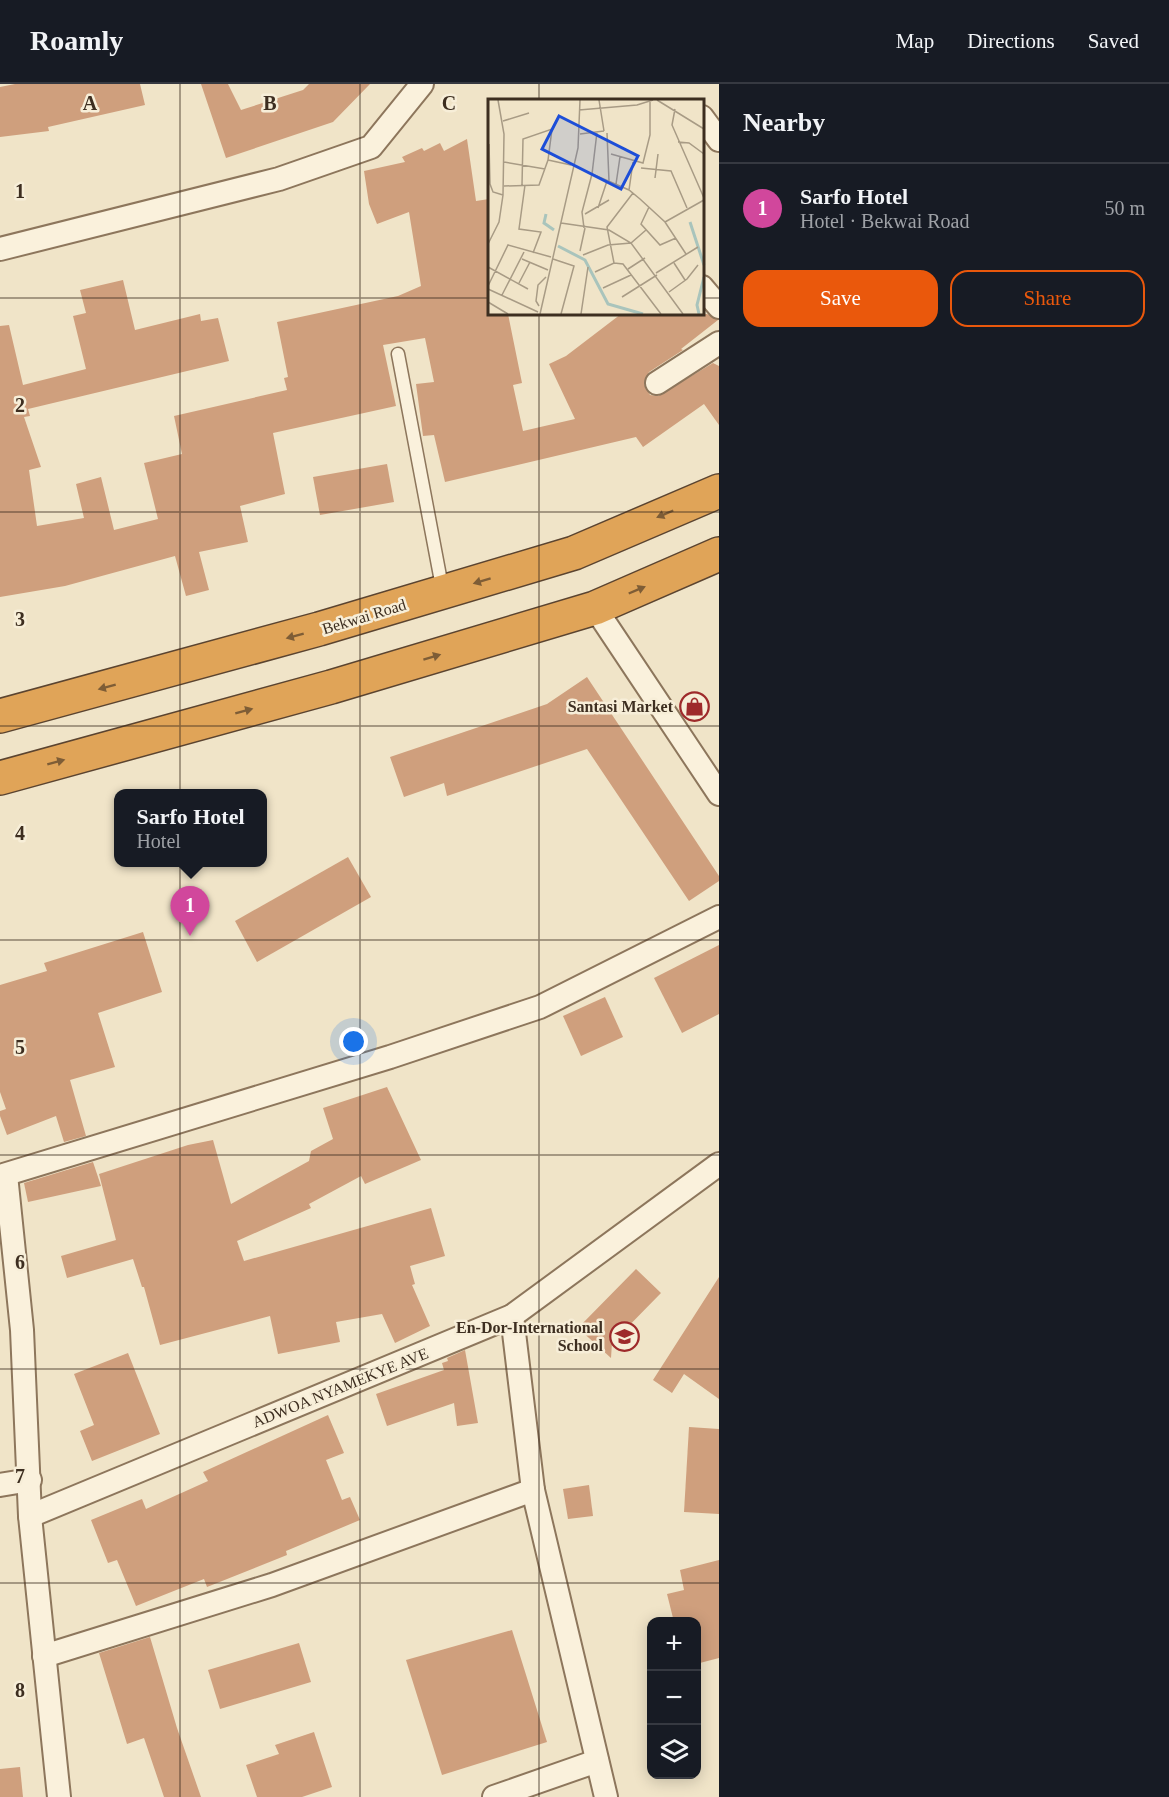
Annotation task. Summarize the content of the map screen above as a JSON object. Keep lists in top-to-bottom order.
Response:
{
  "streets": {
    "highway": ["Bekwai Road"],
    "street": ["ADWOA NYAMEKYE AVE"]
  },
  "places": {
    "shop": ["Santasi Market"],
    "school or university": ["En-Dor-International School"]
  },
  "page": {
    "header": "Roamly",
    "nav": ["Map", "Directions", "Saved"],
    "heading": "Nearby",
    "list": [
      {
        "mark": "1",
        "name": "Sarfo Hotel",
        "note": "Hotel · Bekwai Road",
        "value": "50 m"
      }
    ],
    "buttons": ["Save", "Share"],
    "popup": ["Sarfo Hotel", "Hotel"],
    "pins": "1",
    "map_buttons": ["+", "−"]
  },
  "grid": {
    "columns": ["A", "B", "C"],
    "rows": [
      "1",
      "2",
      "3",
      "4",
      "5",
      "6",
      "7",
      "8"
    ]
  }
}
